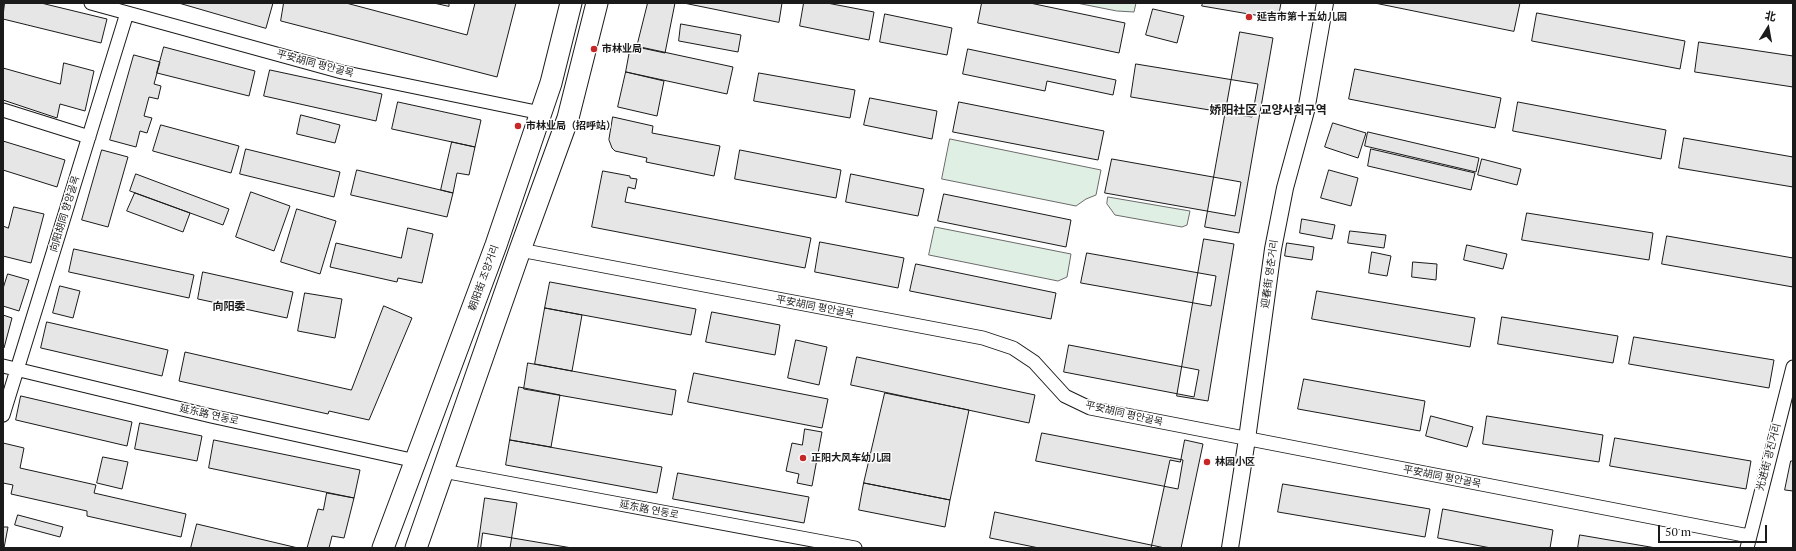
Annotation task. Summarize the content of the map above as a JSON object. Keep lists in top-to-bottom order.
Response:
{
  "streets": {
    "main road": ["朝阳街 조양거리"],
    "street": [
      "平安胡同 평안골목",
      "向阳胡同 향양골목",
      "迎春街 영춘거리",
      "延东路 연동로",
      "光进街 광진거리"
    ]
  },
  "crossings": [
    ["平安胡同 평안골목", "向阳胡同 향양골목"],
    ["平安胡同 평안골목", "迎春街 영춘거리"],
    ["平安胡同 평안골목", "朝阳街 조양거리"],
    ["平安胡同 평안골목", "光进街 광진거리"],
    ["向阳胡同 향양골목", "延东路 연동로"],
    ["朝阳街 조양거리", "延东路 연동로"]
  ],
  "districts": ["娇阳社区 교양사회구역", "向阳委"],
  "places": [
    "延吉市第十五幼儿园",
    "市林业局",
    "市林业局（招呼站）",
    "正阳大风车幼儿园",
    "林园小区"
  ],
  "scale_bar": "50 m",
  "north": "top"
}
